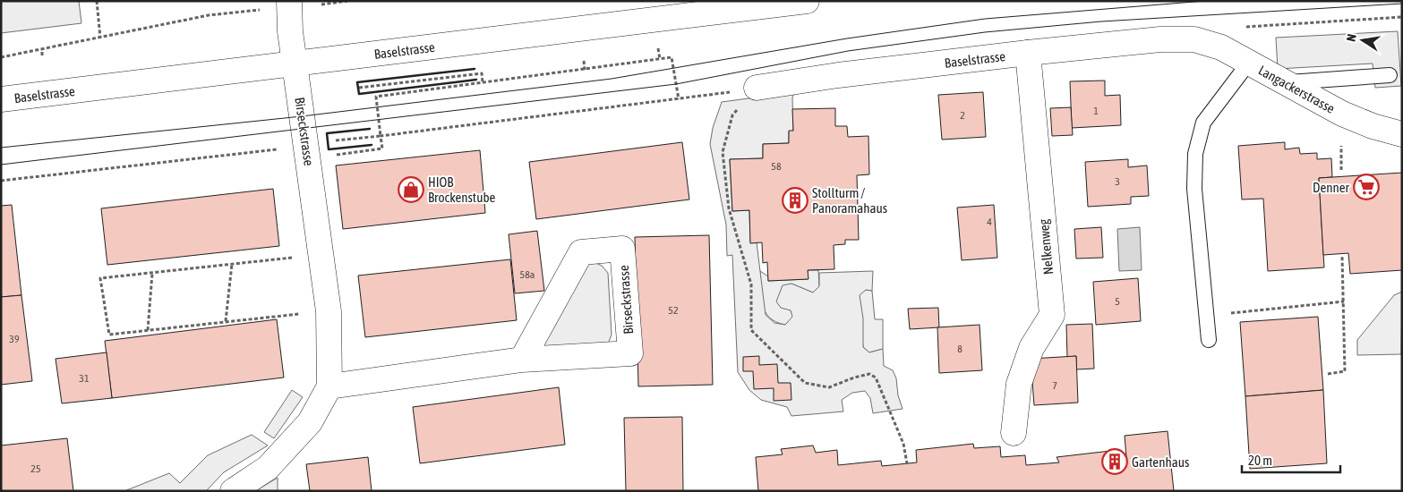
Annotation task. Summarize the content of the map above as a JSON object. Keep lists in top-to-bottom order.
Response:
{
  "streets": {
    "street": [
      "Baselstrasse",
      "Langackerstrasse",
      "Birseckstrasse",
      "Nelkenweg"
    ]
  },
  "crossings": [
    ["Baselstrasse", "Langackerstrasse"],
    ["Baselstrasse", "Birseckstrasse"],
    ["Baselstrasse", "Nelkenweg"]
  ],
  "places": {
    "supermarket": ["Denner"],
    "shop": ["HIOB Brockenstube"],
    "building": ["Stollturm / Panoramahaus", "Gartenhaus"]
  },
  "house_numbers": [
    "1",
    "2",
    "58",
    "3",
    "4",
    "58a",
    "5",
    "52",
    "39",
    "8",
    "31",
    "7",
    "25"
  ],
  "scale_bar": "20 m",
  "north": "left"
}
